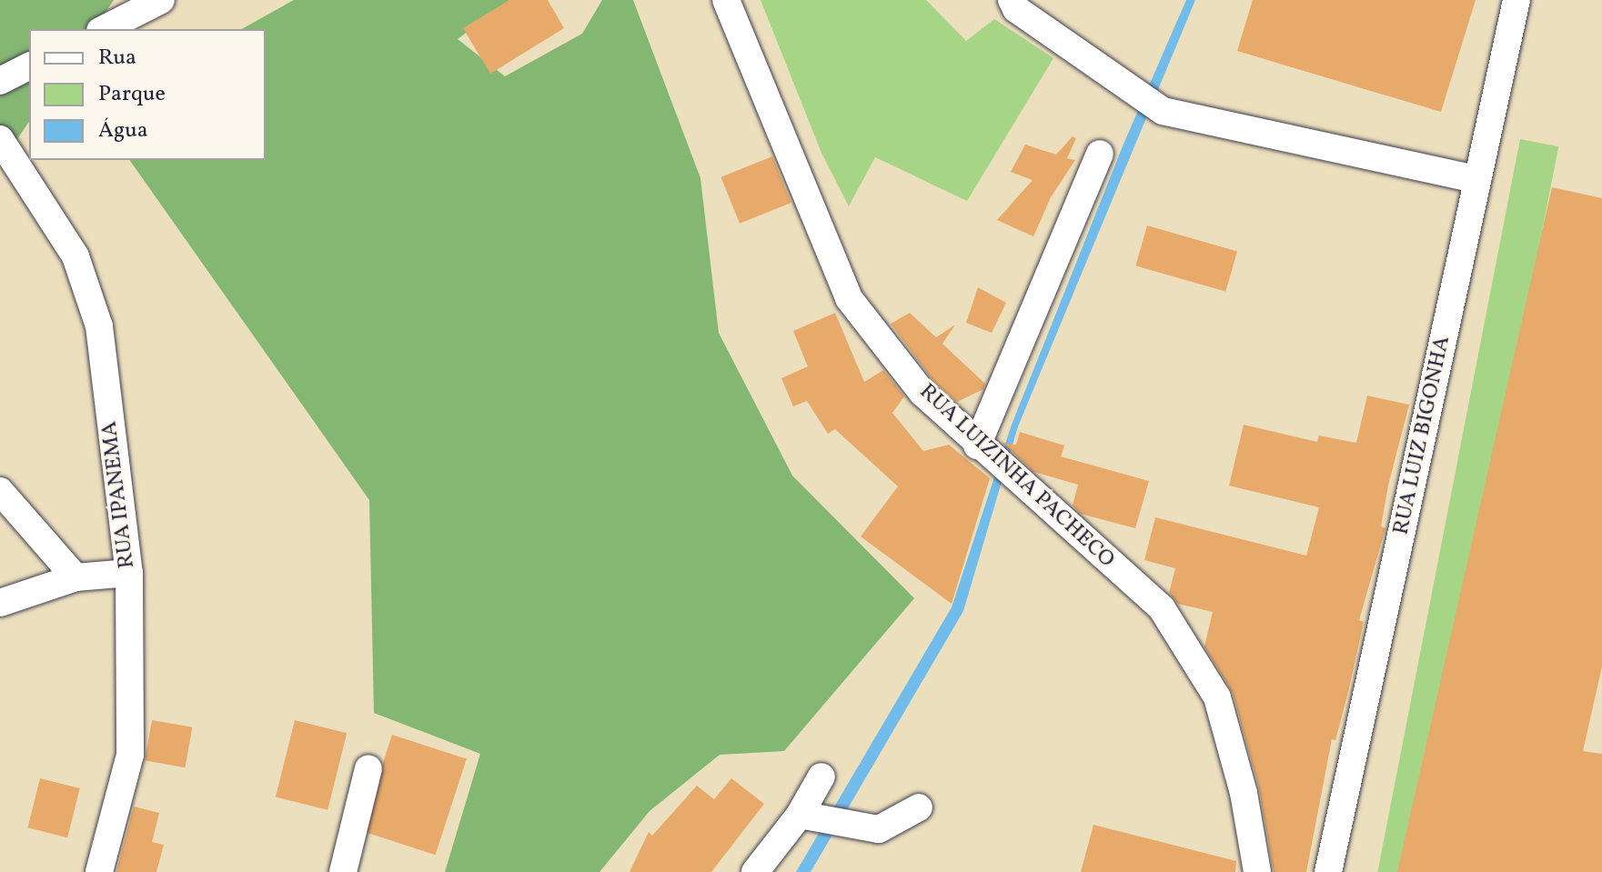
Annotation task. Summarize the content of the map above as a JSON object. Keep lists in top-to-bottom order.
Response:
{
  "streets": {
    "street": ["RUA LUIZ BIGONHA", "RUA LUIZINHA PACHECO", "RUA IPANEMA"]
  },
  "legend": ["Rua", "Parque", "Água"]
}
